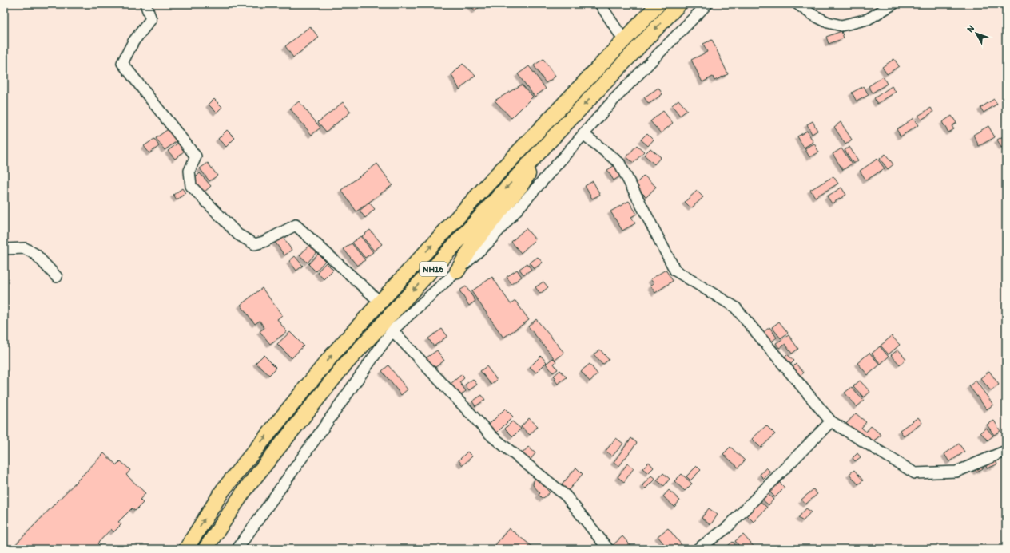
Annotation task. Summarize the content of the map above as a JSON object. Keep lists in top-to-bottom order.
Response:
{
  "streets": {
    "highway": ["NH16"]
  },
  "north": "top left"
}
